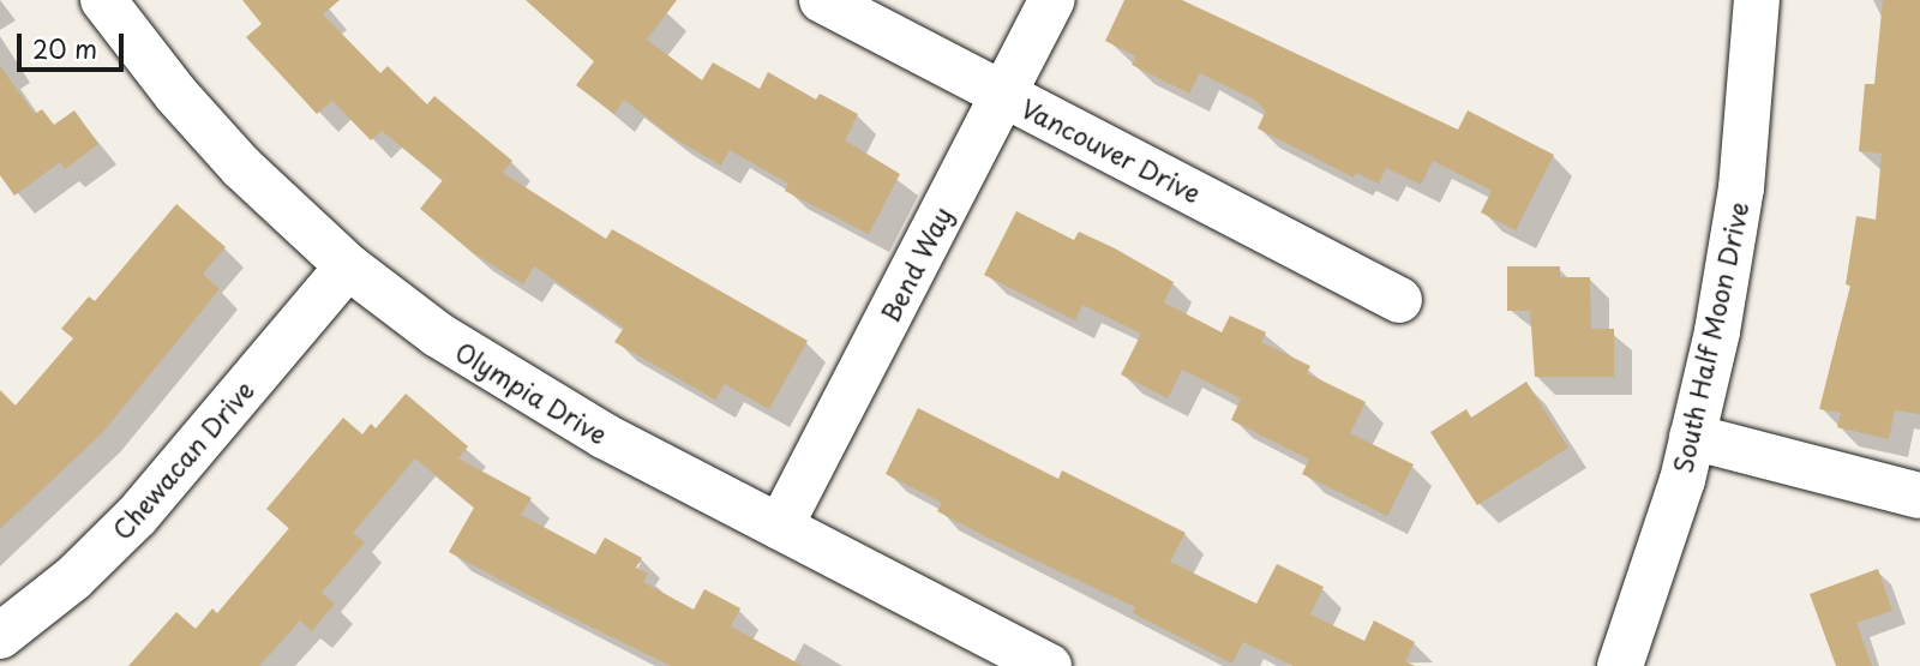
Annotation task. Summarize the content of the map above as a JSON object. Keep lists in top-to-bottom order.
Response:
{
  "streets": {
    "street": [
      "Vancouver Drive",
      "Bend Way",
      "South Half Moon Drive",
      "Olympia Drive",
      "Chewacan Drive"
    ]
  },
  "crossings": [
    ["Vancouver Drive", "Bend Way"],
    ["Bend Way", "Olympia Drive"],
    ["Olympia Drive", "Chewacan Drive"]
  ],
  "scale_bar": "20 m"
}
